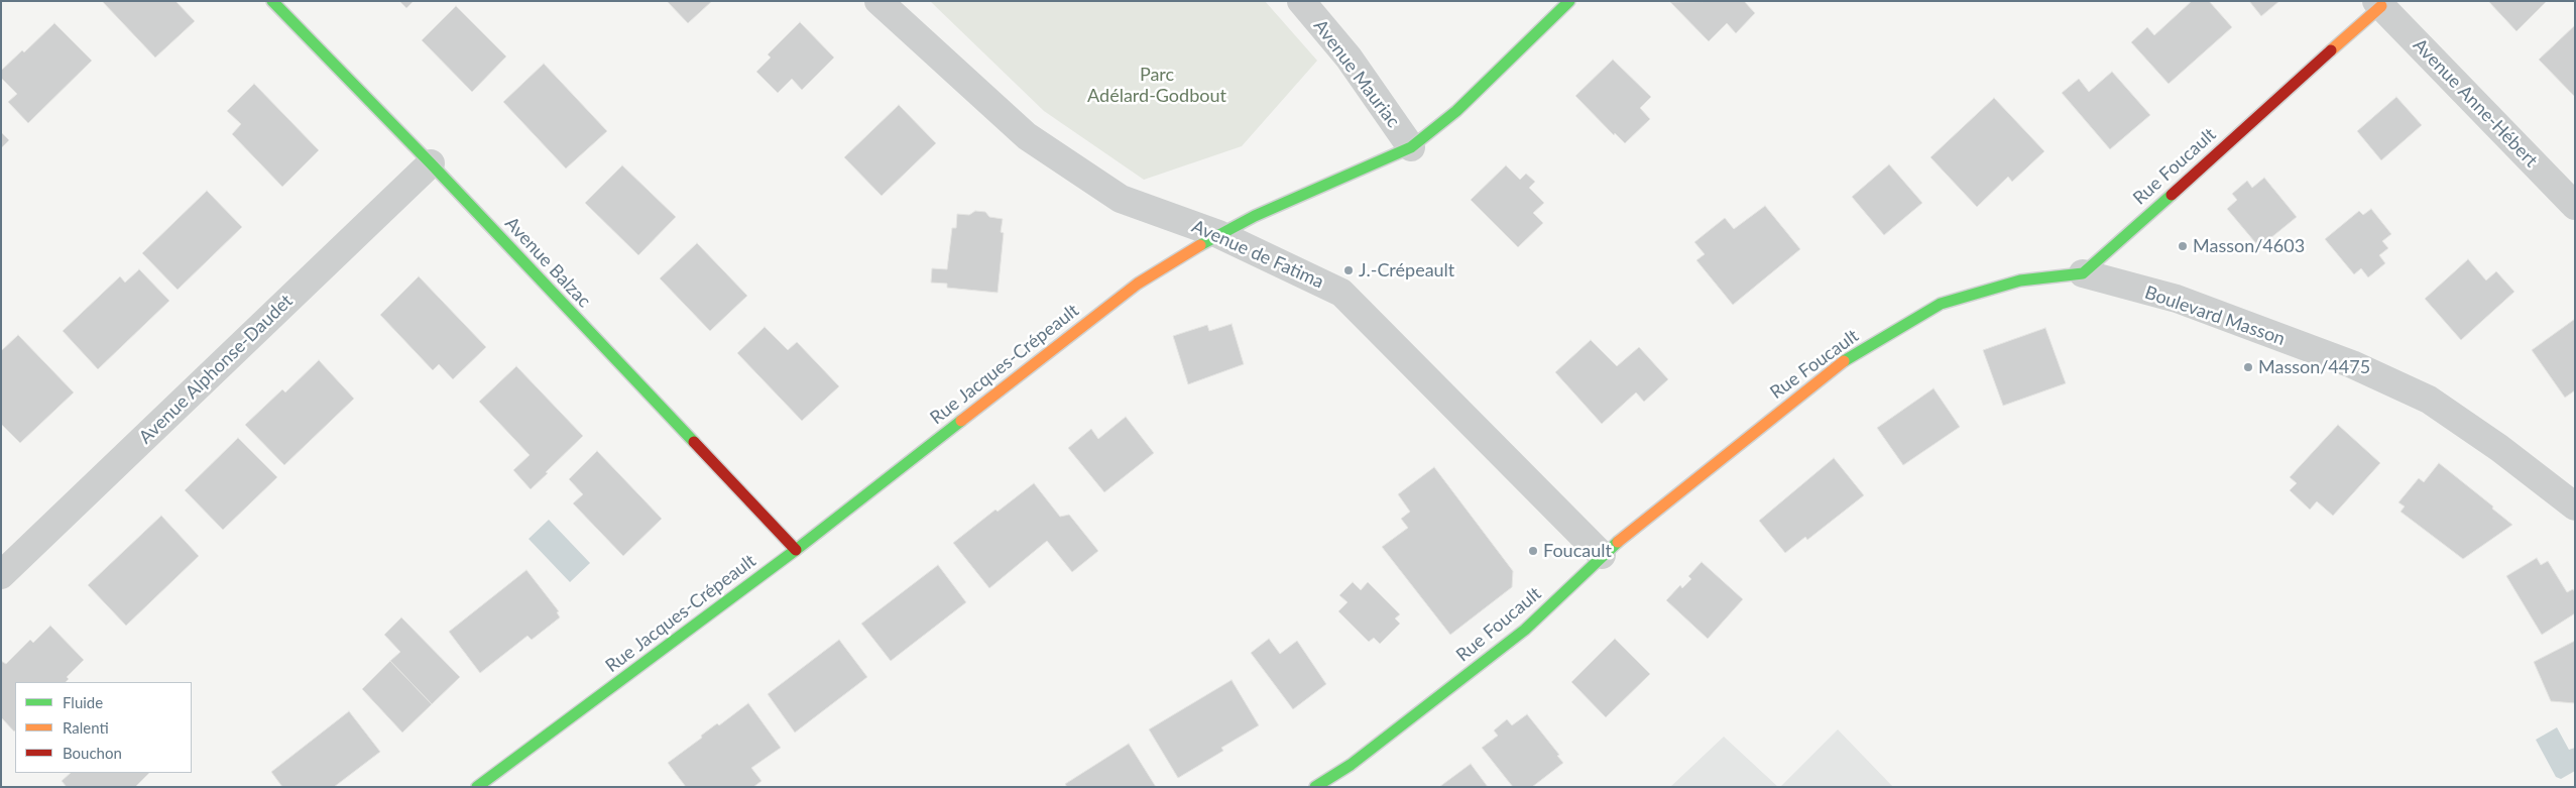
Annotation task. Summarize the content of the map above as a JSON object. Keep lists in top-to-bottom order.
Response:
{
  "streets": {
    "street": [
      "Avenue Mauriac",
      "Avenue Anne-Hébert",
      "Rue Foucault",
      "Avenue de Fatima",
      "Avenue Balzac",
      "Boulevard Masson",
      "Rue Jacques-Crépeault",
      "Avenue Alphonse-Daudet"
    ]
  },
  "crossings": [
    ["Avenue Mauriac", "Rue Jacques-Crépeault"],
    ["Avenue Anne-Hébert", "Rue Foucault"],
    ["Rue Foucault", "Avenue de Fatima"],
    ["Rue Foucault", "Boulevard Masson"],
    ["Avenue de Fatima", "Rue Jacques-Crépeault"],
    ["Avenue Balzac", "Rue Jacques-Crépeault"],
    ["Avenue Balzac", "Avenue Alphonse-Daudet"]
  ],
  "parks": ["Parc Adélard-Godbout"],
  "places": [
    "Masson/4603",
    "J.-Crépeault",
    "Masson/4475",
    "Foucault"
  ],
  "legend": ["Fluide", "Ralenti", "Bouchon"]
}
